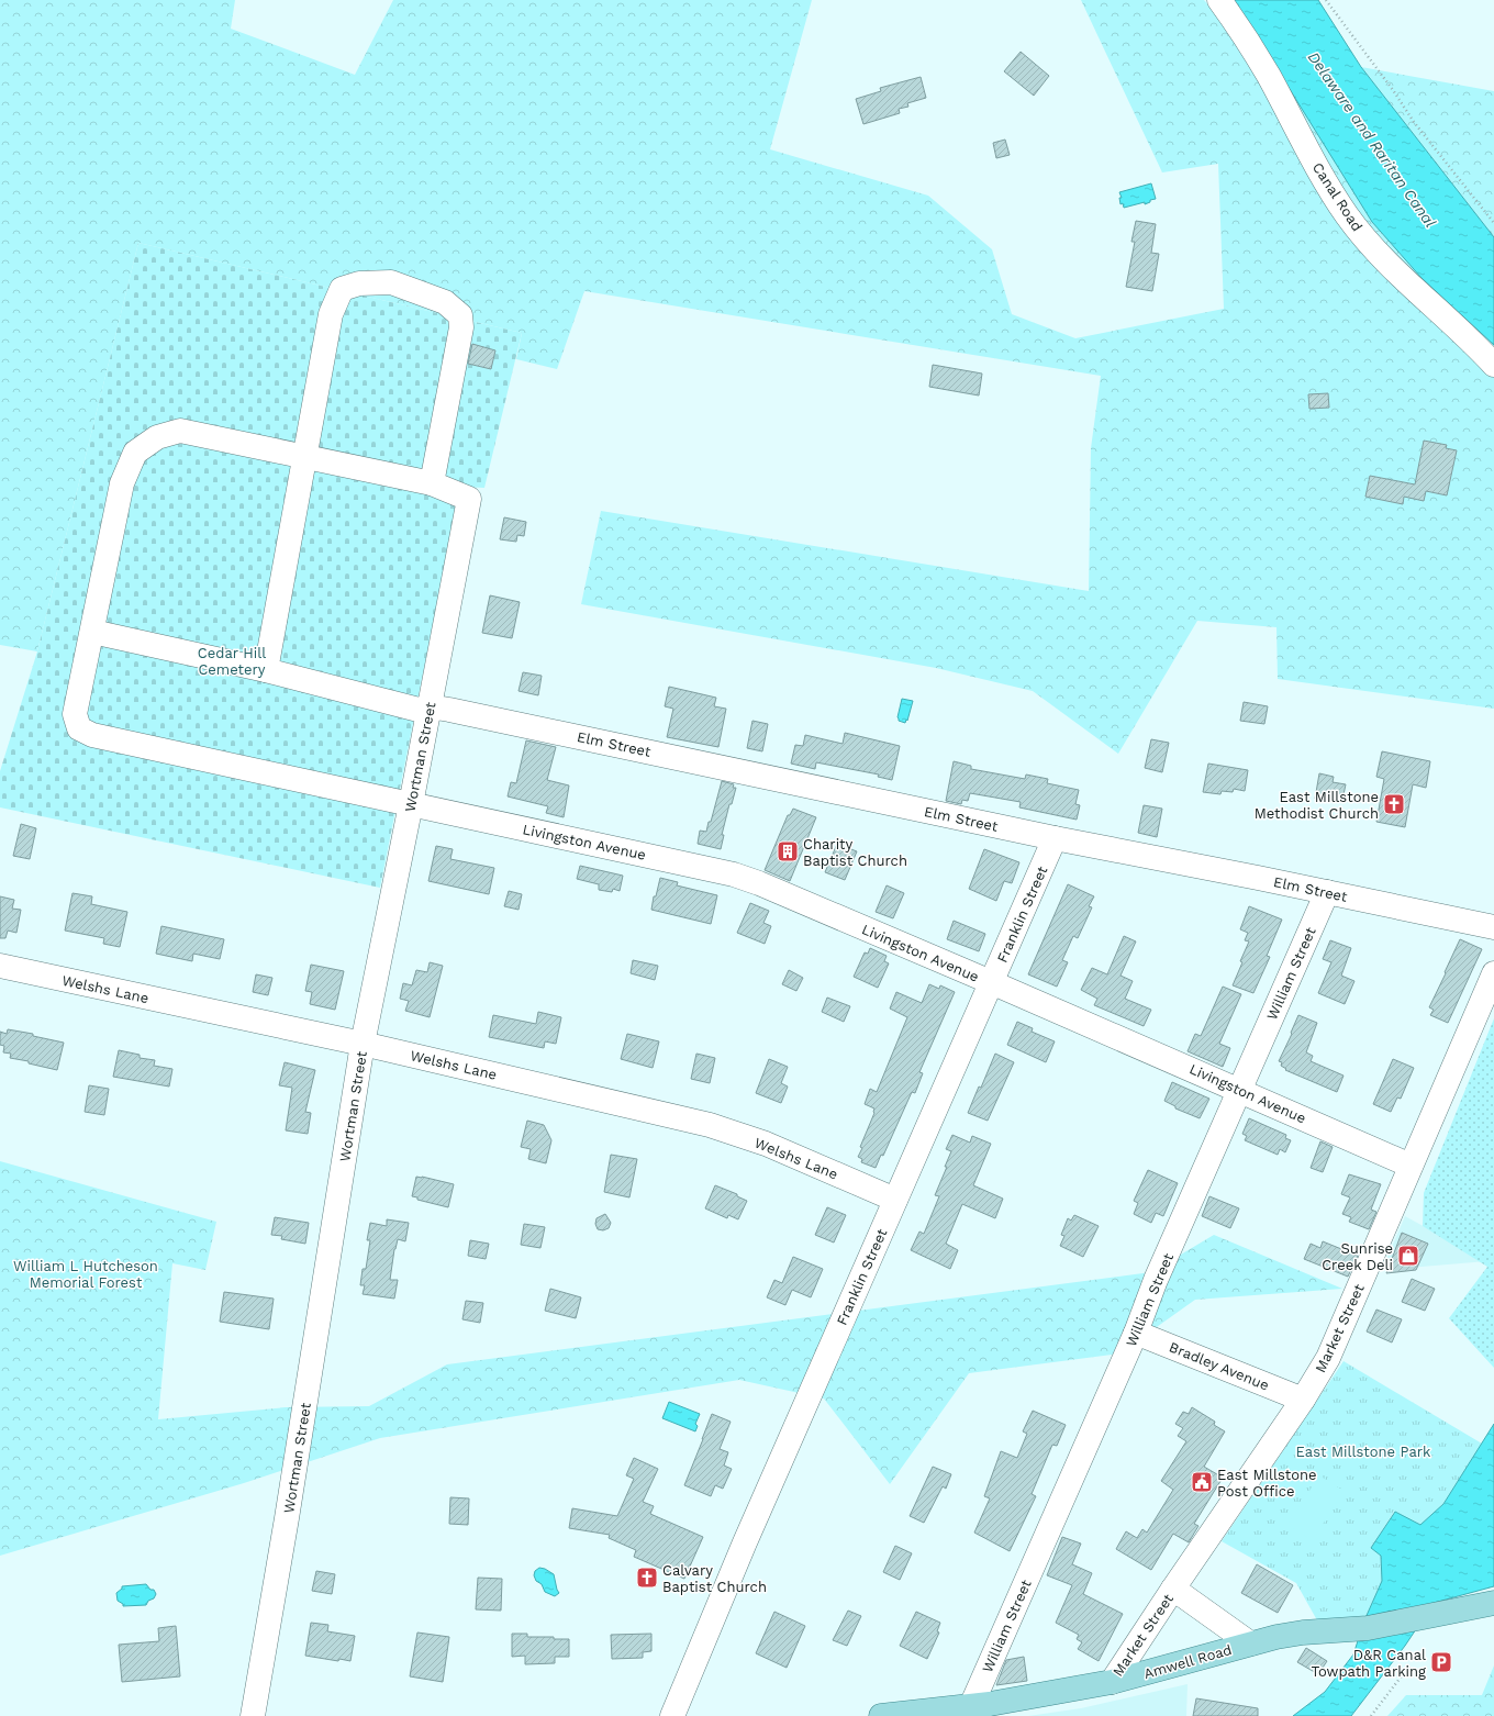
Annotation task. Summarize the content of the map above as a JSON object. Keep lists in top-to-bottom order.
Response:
{
  "streets": {
    "main road": ["Amwell Road"],
    "street": [
      "Canal Road",
      "Elm Street",
      "Wortman Street",
      "Livingston Avenue",
      "Franklin Street",
      "William Street",
      "Welshs Lane",
      "Market Street",
      "Bradley Avenue"
    ]
  },
  "crossings": [
    ["Elm Street", "Wortman Street"],
    ["Elm Street", "Livingston Avenue"],
    ["Elm Street", "Franklin Street"],
    ["Elm Street", "William Street"],
    ["Wortman Street", "Livingston Avenue"],
    ["Wortman Street", "Welshs Lane"],
    ["Livingston Avenue", "Franklin Street"],
    ["Livingston Avenue", "William Street"],
    ["Livingston Avenue", "Market Street"],
    ["Franklin Street", "Welshs Lane"],
    ["William Street", "Bradley Avenue"],
    ["William Street", "Amwell Road"],
    ["Market Street", "Bradley Avenue"],
    ["Market Street", "Amwell Road"]
  ],
  "water": ["Delaware and Raritan Canal"],
  "parks": ["Cedar Hill Cemetery", "William L Hutcheson Memorial Forest", "East Millstone Park"],
  "places": {
    "church": ["East Millstone Methodist Church", "Calvary Baptist Church"],
    "building": ["Charity Baptist Church"],
    "shop": ["Sunrise Creek Deli"],
    "public building": ["East Millstone Post Office"],
    "parking": ["D&R Canal Towpath Parking"]
  }
}
